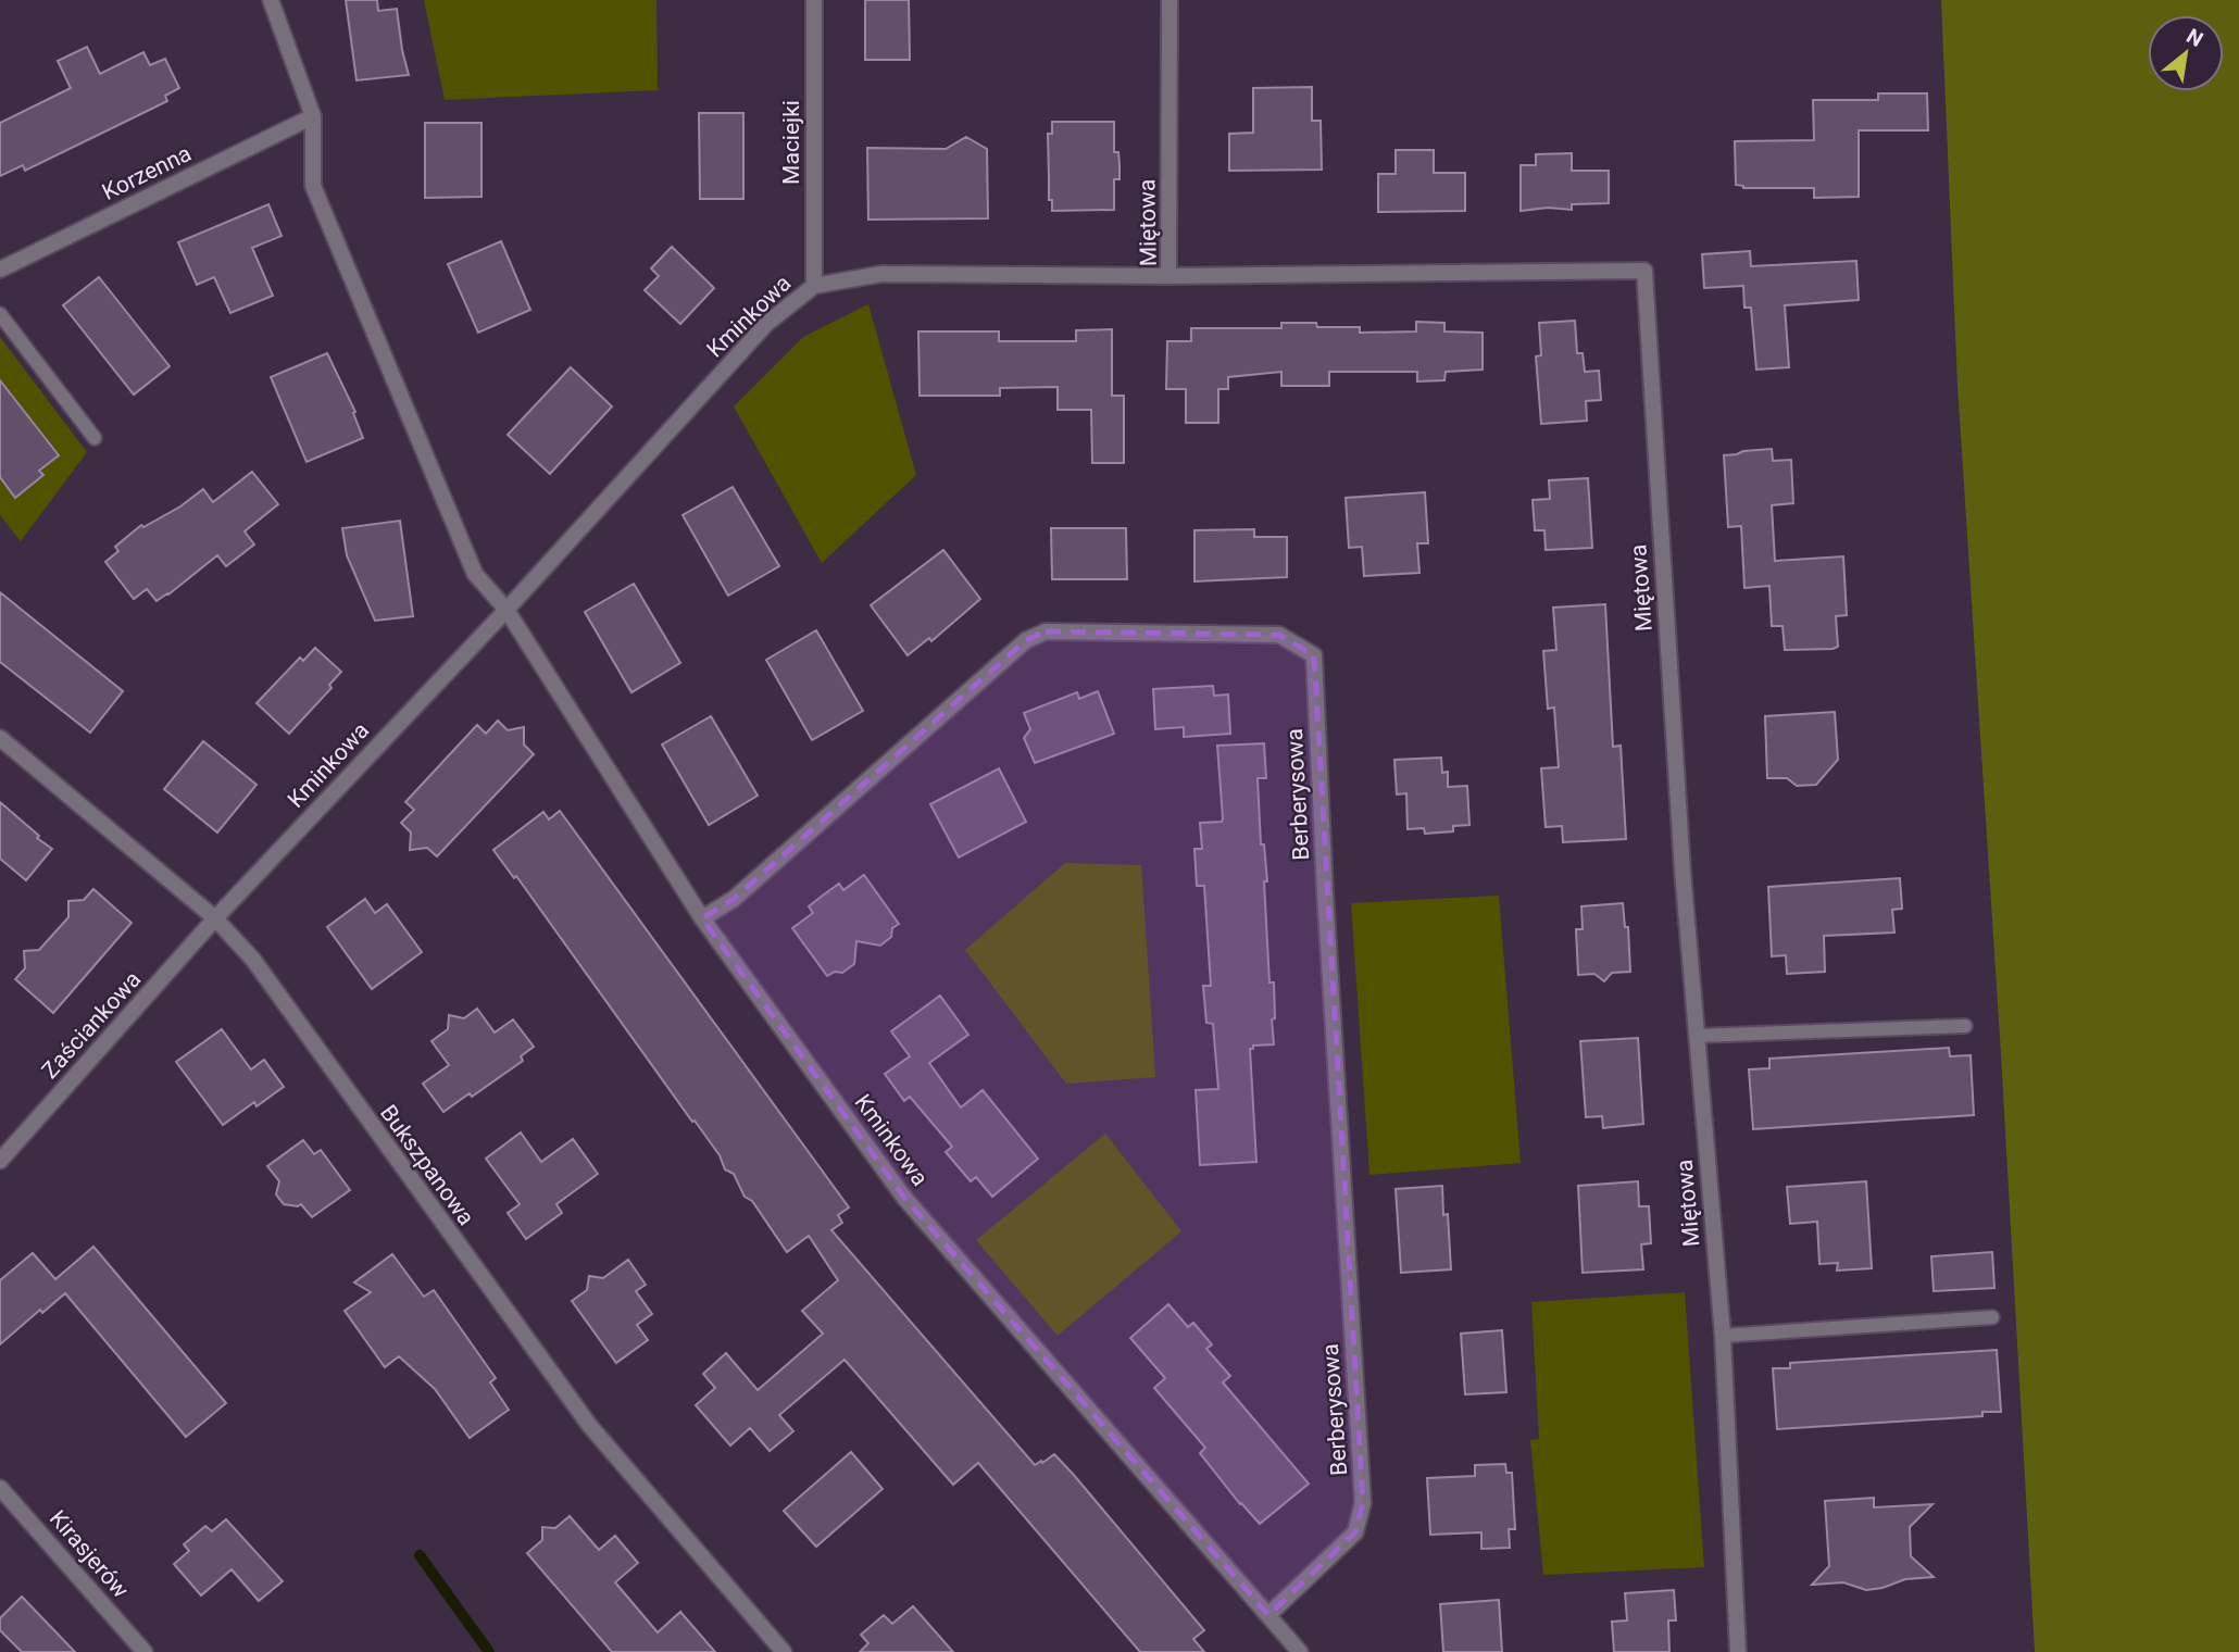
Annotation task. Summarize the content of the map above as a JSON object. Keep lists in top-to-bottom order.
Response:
{
  "streets": {
    "street": [
      "Maciejki",
      "Korzenna",
      "Miętowa",
      "Kminkowa",
      "Berberysowa",
      "Zaściankowa",
      "Bukszpanowa",
      "Kirasjerów"
    ]
  },
  "crossings": [
    ["Maciejki", "Kminkowa"],
    ["Korzenna", "Kminkowa"],
    ["Miętowa", "Kminkowa"],
    ["Kminkowa", "Berberysowa"],
    ["Kminkowa", "Zaściankowa"],
    ["Kminkowa", "Bukszpanowa"],
    ["Zaściankowa", "Bukszpanowa"]
  ],
  "north": "top right"
}
